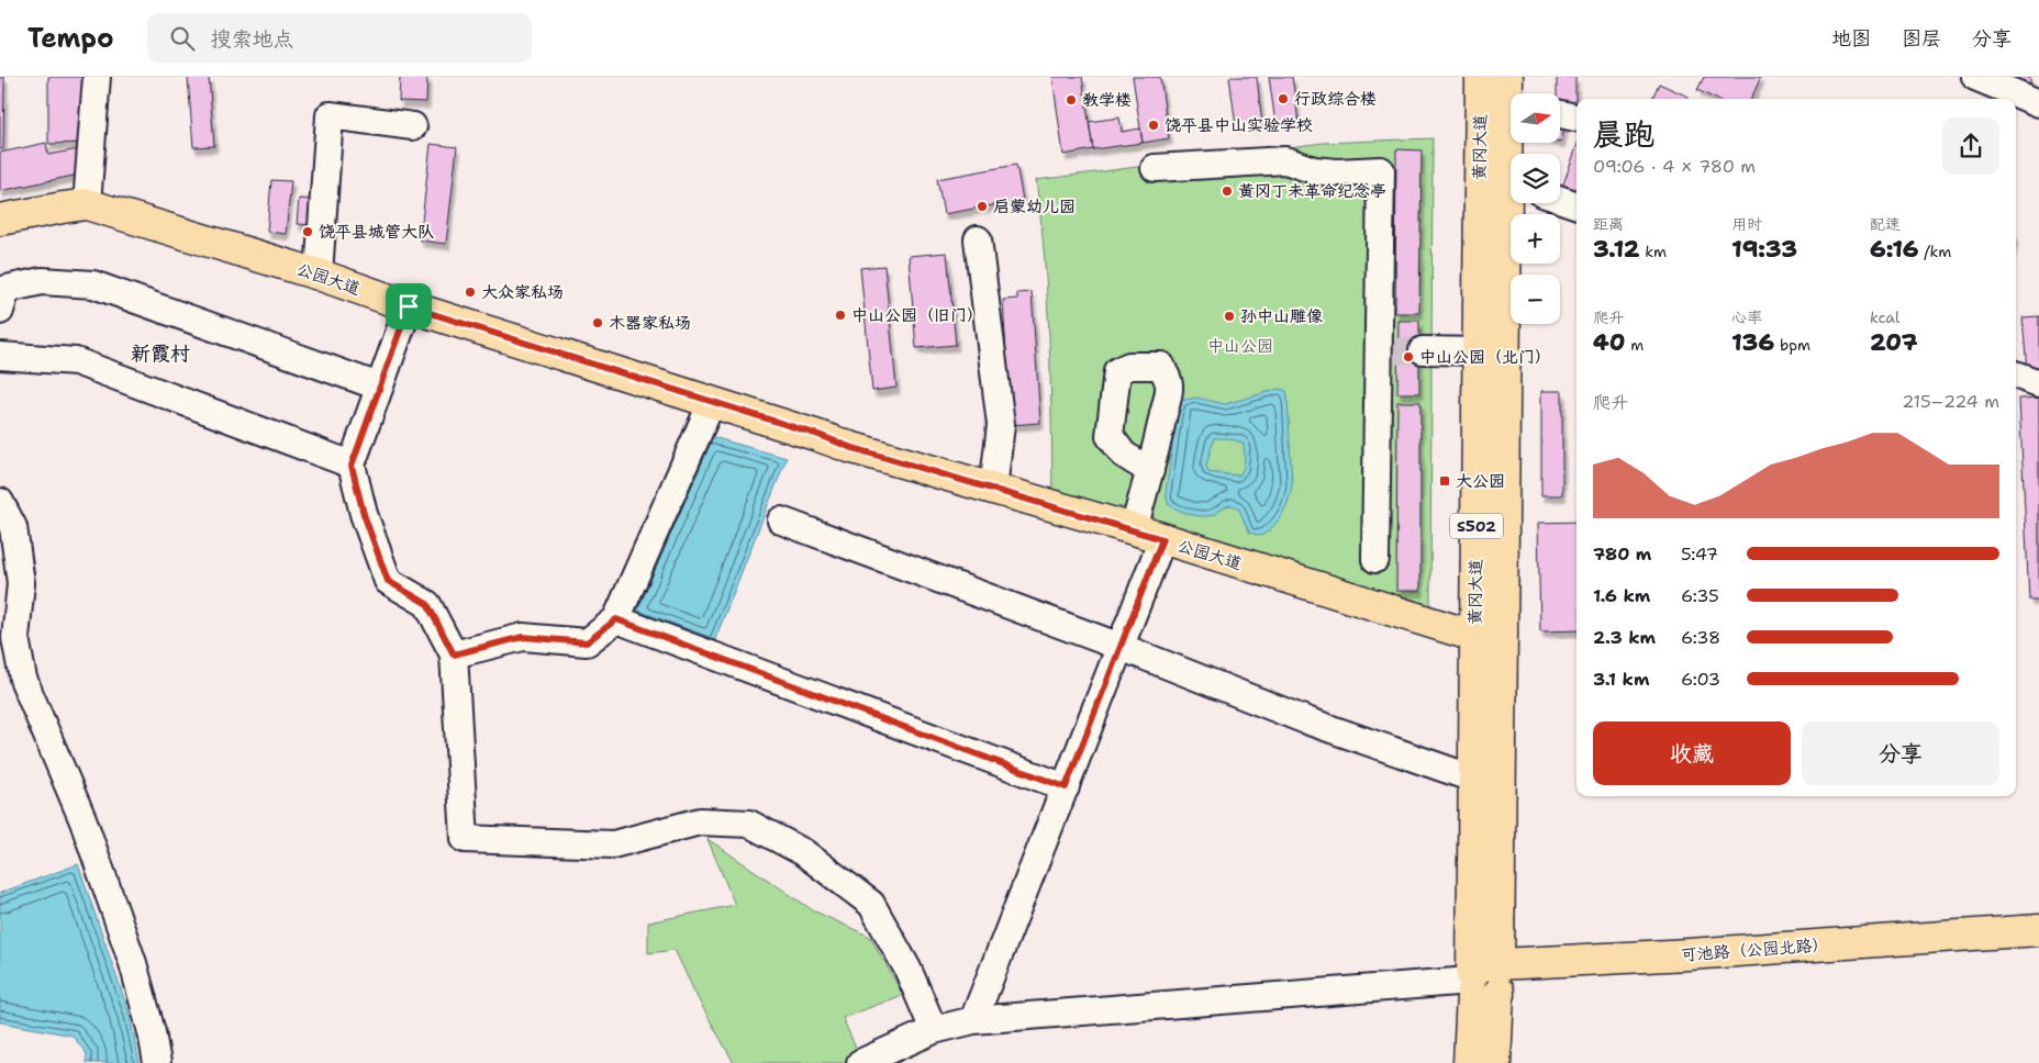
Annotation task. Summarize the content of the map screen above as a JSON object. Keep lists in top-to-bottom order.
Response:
{
  "streets": {
    "main road": [
      "黄冈大道",
      "公园大道",
      "S502",
      "可池路（公园北路）"
    ]
  },
  "crossings": [
    ["黄冈大道", "可池路（公园北路）"]
  ],
  "districts": ["新霞村"],
  "parks": ["中山公园"],
  "places": {
    "other": [
      "行政综合楼",
      "教学楼",
      "饶平县中山实验学校",
      "黄冈丁未革命纪念亭",
      "启蒙幼儿园",
      "饶平县城管大队",
      "大众家私场",
      "中山公园（旧门）",
      "孙中山雕像",
      "木器家私场",
      "中山公园（北门）"
    ],
    "transit": ["大公园"]
  },
  "north": "right",
  "page": {
    "header": "Tempo",
    "search": "搜索地点",
    "nav": ["地图", "图层", "分享"],
    "map_buttons": ["+", "−"],
    "heading": ["晨跑", "09:06 · 4 × 780 m"],
    "stats": [
      ["距离", "3.12 km"],
      ["用时", "19:33"],
      ["配速", "6:16 /km"],
      ["爬升", "40 m"],
      ["心率", "136 bpm"],
      ["kcal", "207"]
    ],
    "chart": ["爬升", "215–224 m"],
    "list": [
      {
        "name": "780 m",
        "note": "5:47"
      },
      {
        "name": "1.6 km",
        "note": "6:35"
      },
      {
        "name": "2.3 km",
        "note": "6:38"
      },
      {
        "name": "3.1 km",
        "note": "6:03"
      }
    ],
    "buttons": ["收藏", "分享"]
  }
}
